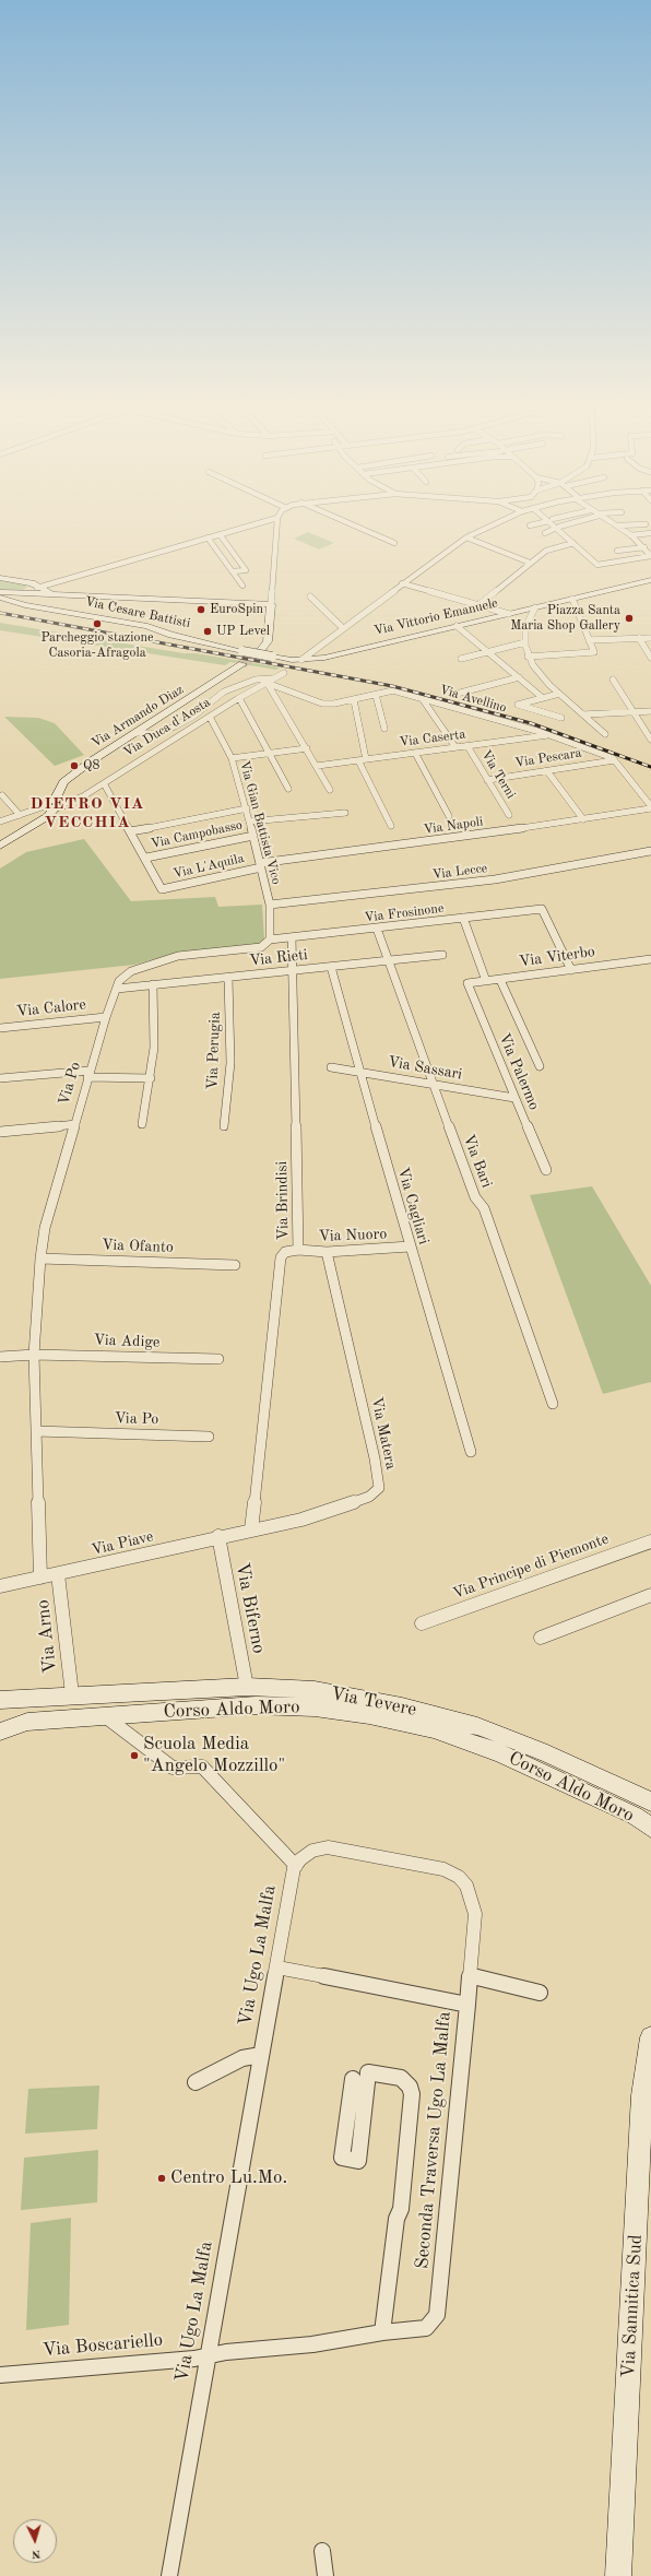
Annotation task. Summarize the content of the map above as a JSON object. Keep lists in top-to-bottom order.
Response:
{
  "streets": {
    "street": [
      "Via Cesare Battisti",
      "Via Vittorio Emanuele",
      "Via Avellino",
      "Via Armando Diaz",
      "Via Duca d'Aosta",
      "Via Caserta",
      "Via Pescara",
      "Via Terni",
      "Via Gian Battista Vico",
      "Via Napoli",
      "Via Campobasso",
      "Via L'Aquila",
      "Via Lecce",
      "Via Frosinone",
      "Via Viterbo",
      "Via Rieti",
      "Via Calore",
      "Via Perugia",
      "Via Sassari",
      "Via Palermo",
      "Via Po",
      "Via Bari",
      "Via Brindisi",
      "Via Cagliari",
      "Via Nuoro",
      "Via Ofanto",
      "Via Adige",
      "Via Matera",
      "Via Piave",
      "Via Principe di Piemonte",
      "Via Biferno",
      "Via Arno",
      "Via Tevere",
      "Corso Aldo Moro",
      "Via Ugo La Malfa",
      "Seconda Traversa Ugo La Malfa",
      "Via Sannitica Sud",
      "Via Boscariello"
    ]
  },
  "crossings": [
    ["Via Cesare Battisti", "Via Vittorio Emanuele"],
    ["Via Avellino", "Via Duca d'Aosta"],
    ["Via Avellino", "Via Caserta"],
    ["Via Avellino", "Via Pescara"],
    ["Via Avellino", "Via Napoli"],
    ["Via Armando Diaz", "Via Duca d'Aosta"],
    ["Via Duca d'Aosta", "Via Gian Battista Vico"],
    ["Via Caserta", "Via Terni"],
    ["Via Pescara", "Via Terni"],
    ["Via Gian Battista Vico", "Via Napoli"],
    ["Via Gian Battista Vico", "Via Campobasso"],
    ["Via Gian Battista Vico", "Via L'Aquila"],
    ["Via Gian Battista Vico", "Via Lecce"],
    ["Via Gian Battista Vico", "Via Frosinone"],
    ["Via Gian Battista Vico", "Via Po"],
    ["Via Napoli", "Via L'Aquila"],
    ["Via Campobasso", "Via L'Aquila"],
    ["Via Frosinone", "Via Viterbo"],
    ["Via Frosinone", "Via Po"],
    ["Via Frosinone", "Via Bari"],
    ["Via Frosinone", "Via Brindisi"],
    ["Via Viterbo", "Via Palermo"],
    ["Via Rieti", "Via Perugia"],
    ["Via Rieti", "Via Po"],
    ["Via Rieti", "Via Bari"],
    ["Via Rieti", "Via Brindisi"],
    ["Via Rieti", "Via Cagliari"],
    ["Via Calore", "Via Po"],
    ["Via Sassari", "Via Palermo"],
    ["Via Sassari", "Via Bari"],
    ["Via Sassari", "Via Cagliari"],
    ["Via Po", "Via Ofanto"],
    ["Via Po", "Via Adige"],
    ["Via Brindisi", "Via Nuoro"],
    ["Via Brindisi", "Via Matera"],
    ["Via Brindisi", "Via Piave"],
    ["Via Cagliari", "Via Nuoro"],
    ["Via Nuoro", "Via Matera"],
    ["Via Matera", "Via Piave"],
    ["Via Piave", "Via Biferno"],
    ["Via Piave", "Via Arno"],
    ["Via Biferno", "Via Tevere"],
    ["Via Arno", "Via Tevere"],
    ["Via Ugo La Malfa", "Seconda Traversa Ugo La Malfa"],
    ["Via Ugo La Malfa", "Via Boscariello"],
    ["Seconda Traversa Ugo La Malfa", "Via Boscariello"]
  ],
  "districts": ["DIETRO VIA VECCHIA"],
  "places": [
    "EuroSpin",
    "Piazza Santa Maria Shop Gallery",
    "Parcheggio stazione Casoria-Afragola",
    "UP Level",
    "Q8",
    "Scuola Media \"Angelo Mozzillo\"",
    "Centro Lu.Mo."
  ],
  "north": "bottom"
}
